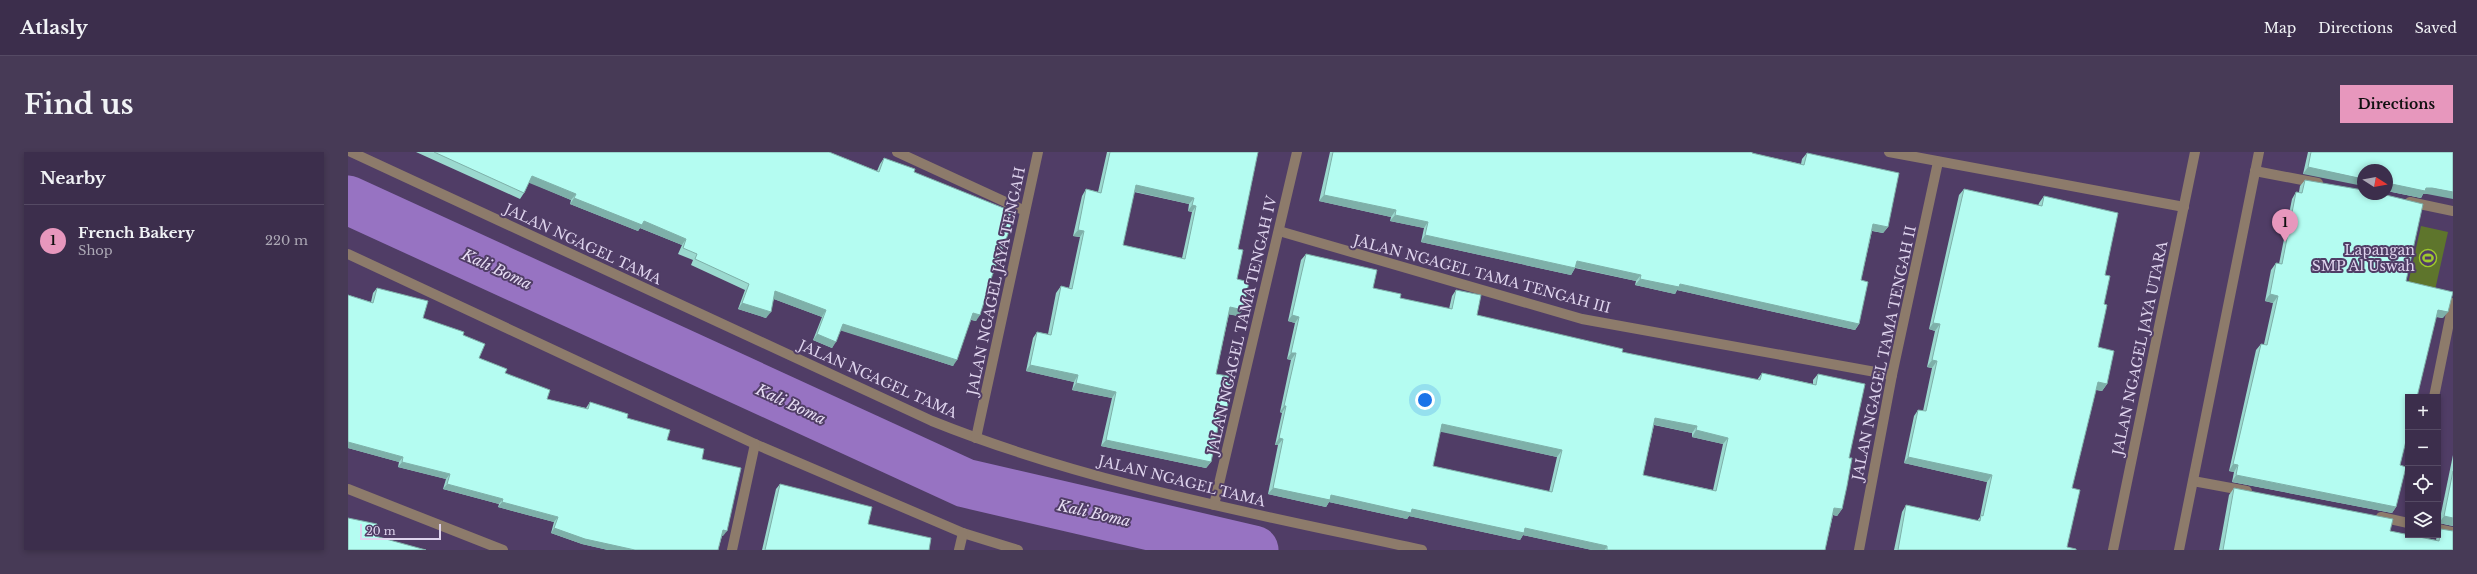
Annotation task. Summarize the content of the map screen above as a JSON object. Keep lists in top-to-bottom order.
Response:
{
  "streets": {
    "street": [
      "JALAN NGAGEL TAMA",
      "JALAN NGAGEL TAMA TENGAH III",
      "JALAN NGAGEL JAYA TENGAH",
      "JALAN NGAGEL TAMA TENGAH IV",
      "JALAN NGAGEL JAYA UTARA",
      "JALAN NGAGEL TAMA TENGAH II"
    ]
  },
  "crossings": [
    ["JALAN NGAGEL TAMA", "JALAN NGAGEL JAYA TENGAH"],
    ["JALAN NGAGEL TAMA", "JALAN NGAGEL TAMA TENGAH IV"],
    ["JALAN NGAGEL TAMA TENGAH III", "JALAN NGAGEL TAMA TENGAH IV"],
    ["JALAN NGAGEL TAMA TENGAH III", "JALAN NGAGEL TAMA TENGAH II"]
  ],
  "water": ["Kali Boma"],
  "places": {
    "sports": ["Lapangan SMP Al Uswah"]
  },
  "scale_bar": "20 m",
  "north": "right",
  "page": {
    "header": "Atlasly",
    "nav": ["Map", "Directions", "Saved"],
    "buttons": "Directions",
    "title": "Find us",
    "heading": "Nearby",
    "list": [
      {
        "mark": "1",
        "name": "French Bakery",
        "note": "Shop",
        "value": "220 m"
      }
    ],
    "pins": "1",
    "map_buttons": ["+", "−"],
    "scale": "20 m"
  }
}
